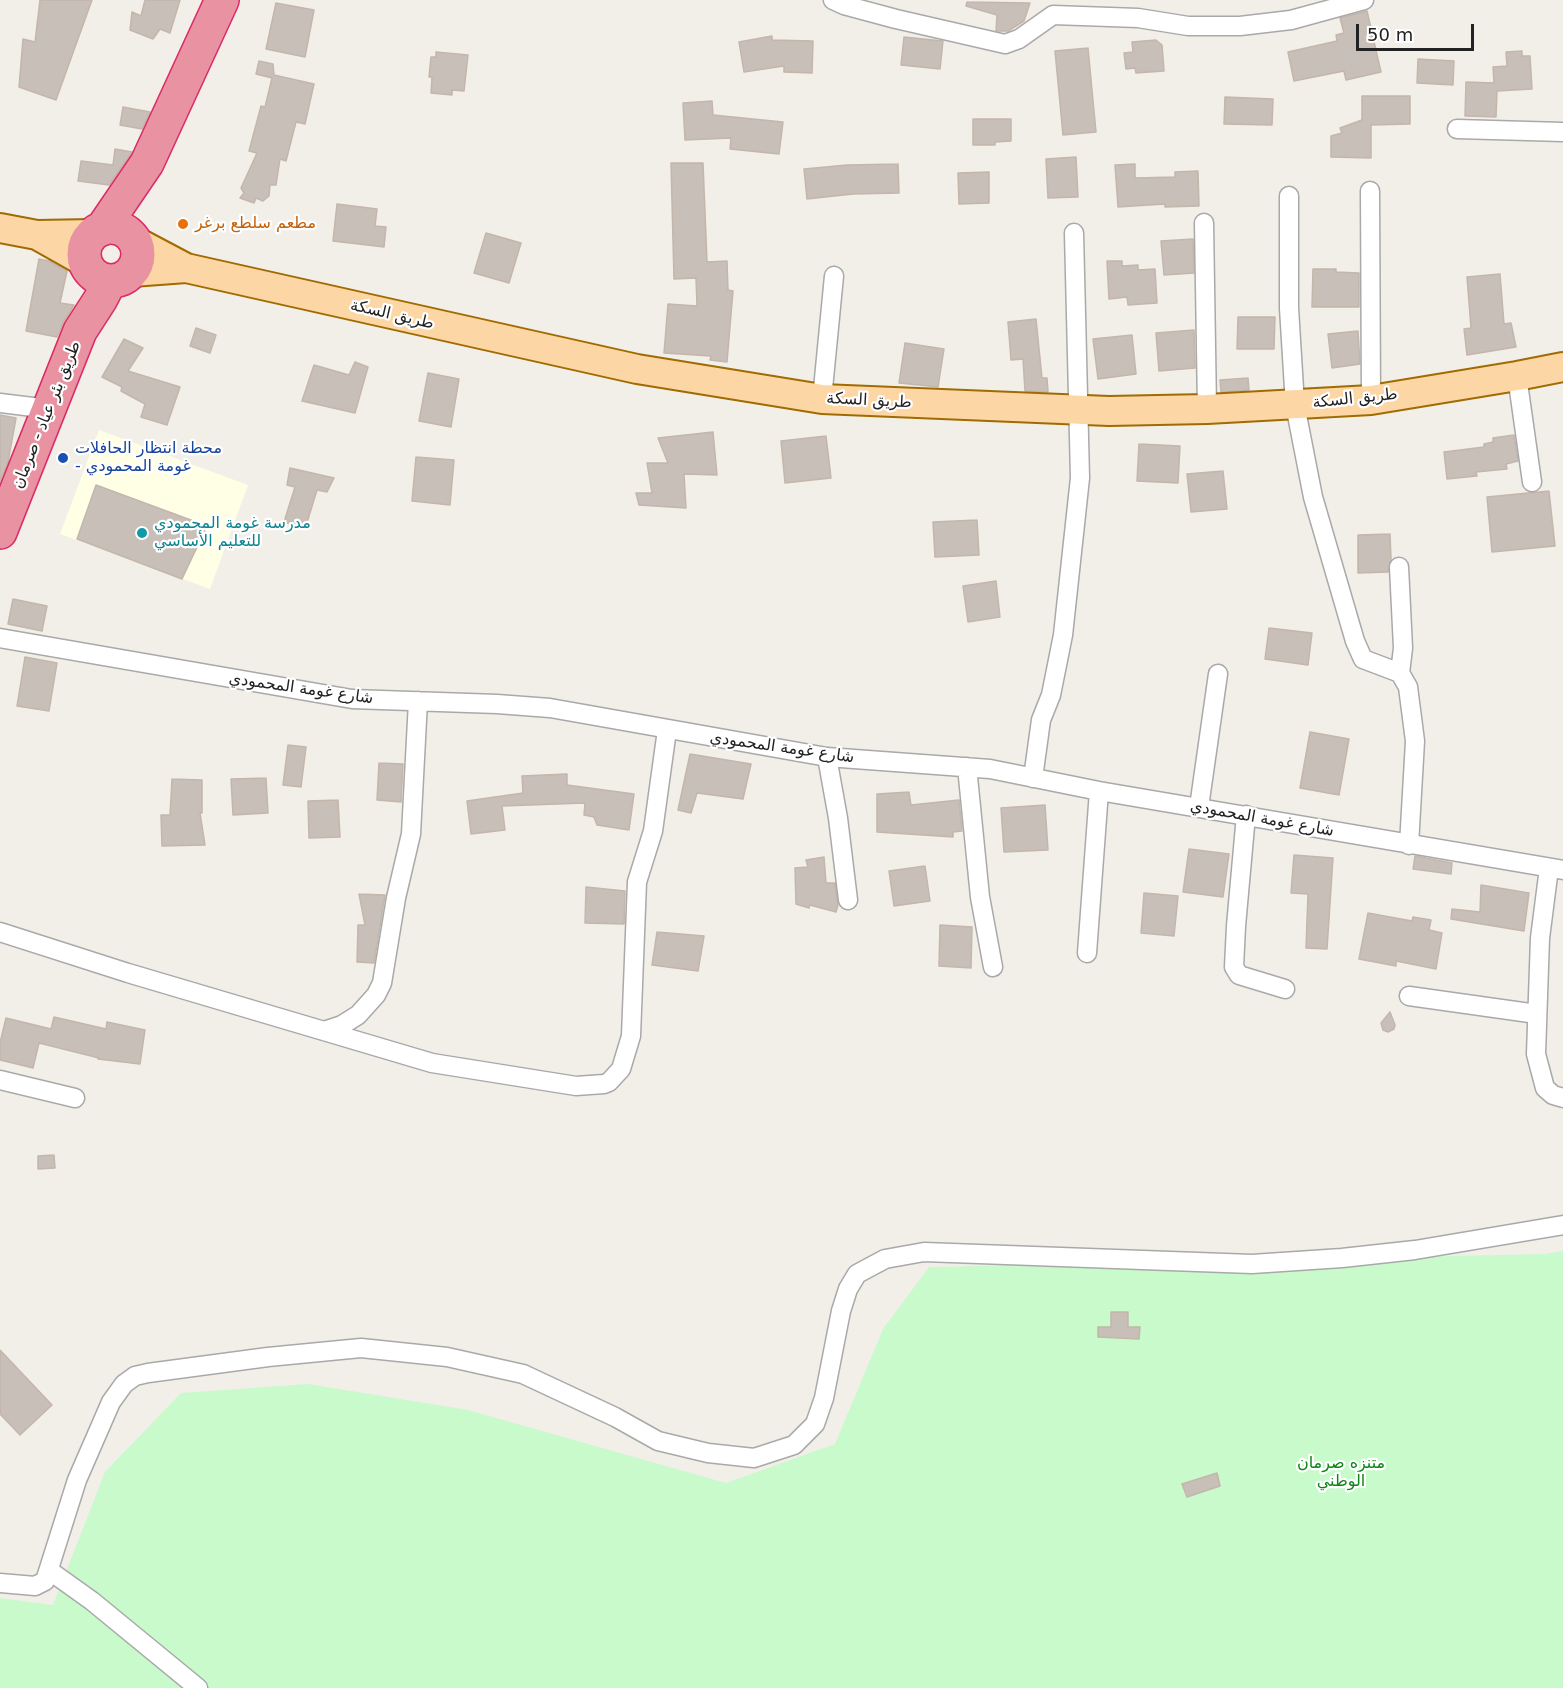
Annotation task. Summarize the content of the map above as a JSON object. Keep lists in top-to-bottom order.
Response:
{
  "streets": {
    "highway": ["طريق بئر عياد - صرمان"],
    "main road": ["طريق السكة"],
    "street": ["شارع غومة المحمودي"]
  },
  "crossings": [
    ["طريق السكة", "طريق بئر عياد - صرمان"]
  ],
  "parks": ["متنزه صرمان الوطني"],
  "places": ["مطعم سلطع برغر", "محطة انتظار الحافلات - غومة المحمودي", "مدرسة غومة المحمودي للتعليم الأساسي"],
  "scale_bar": "50 m"
}
